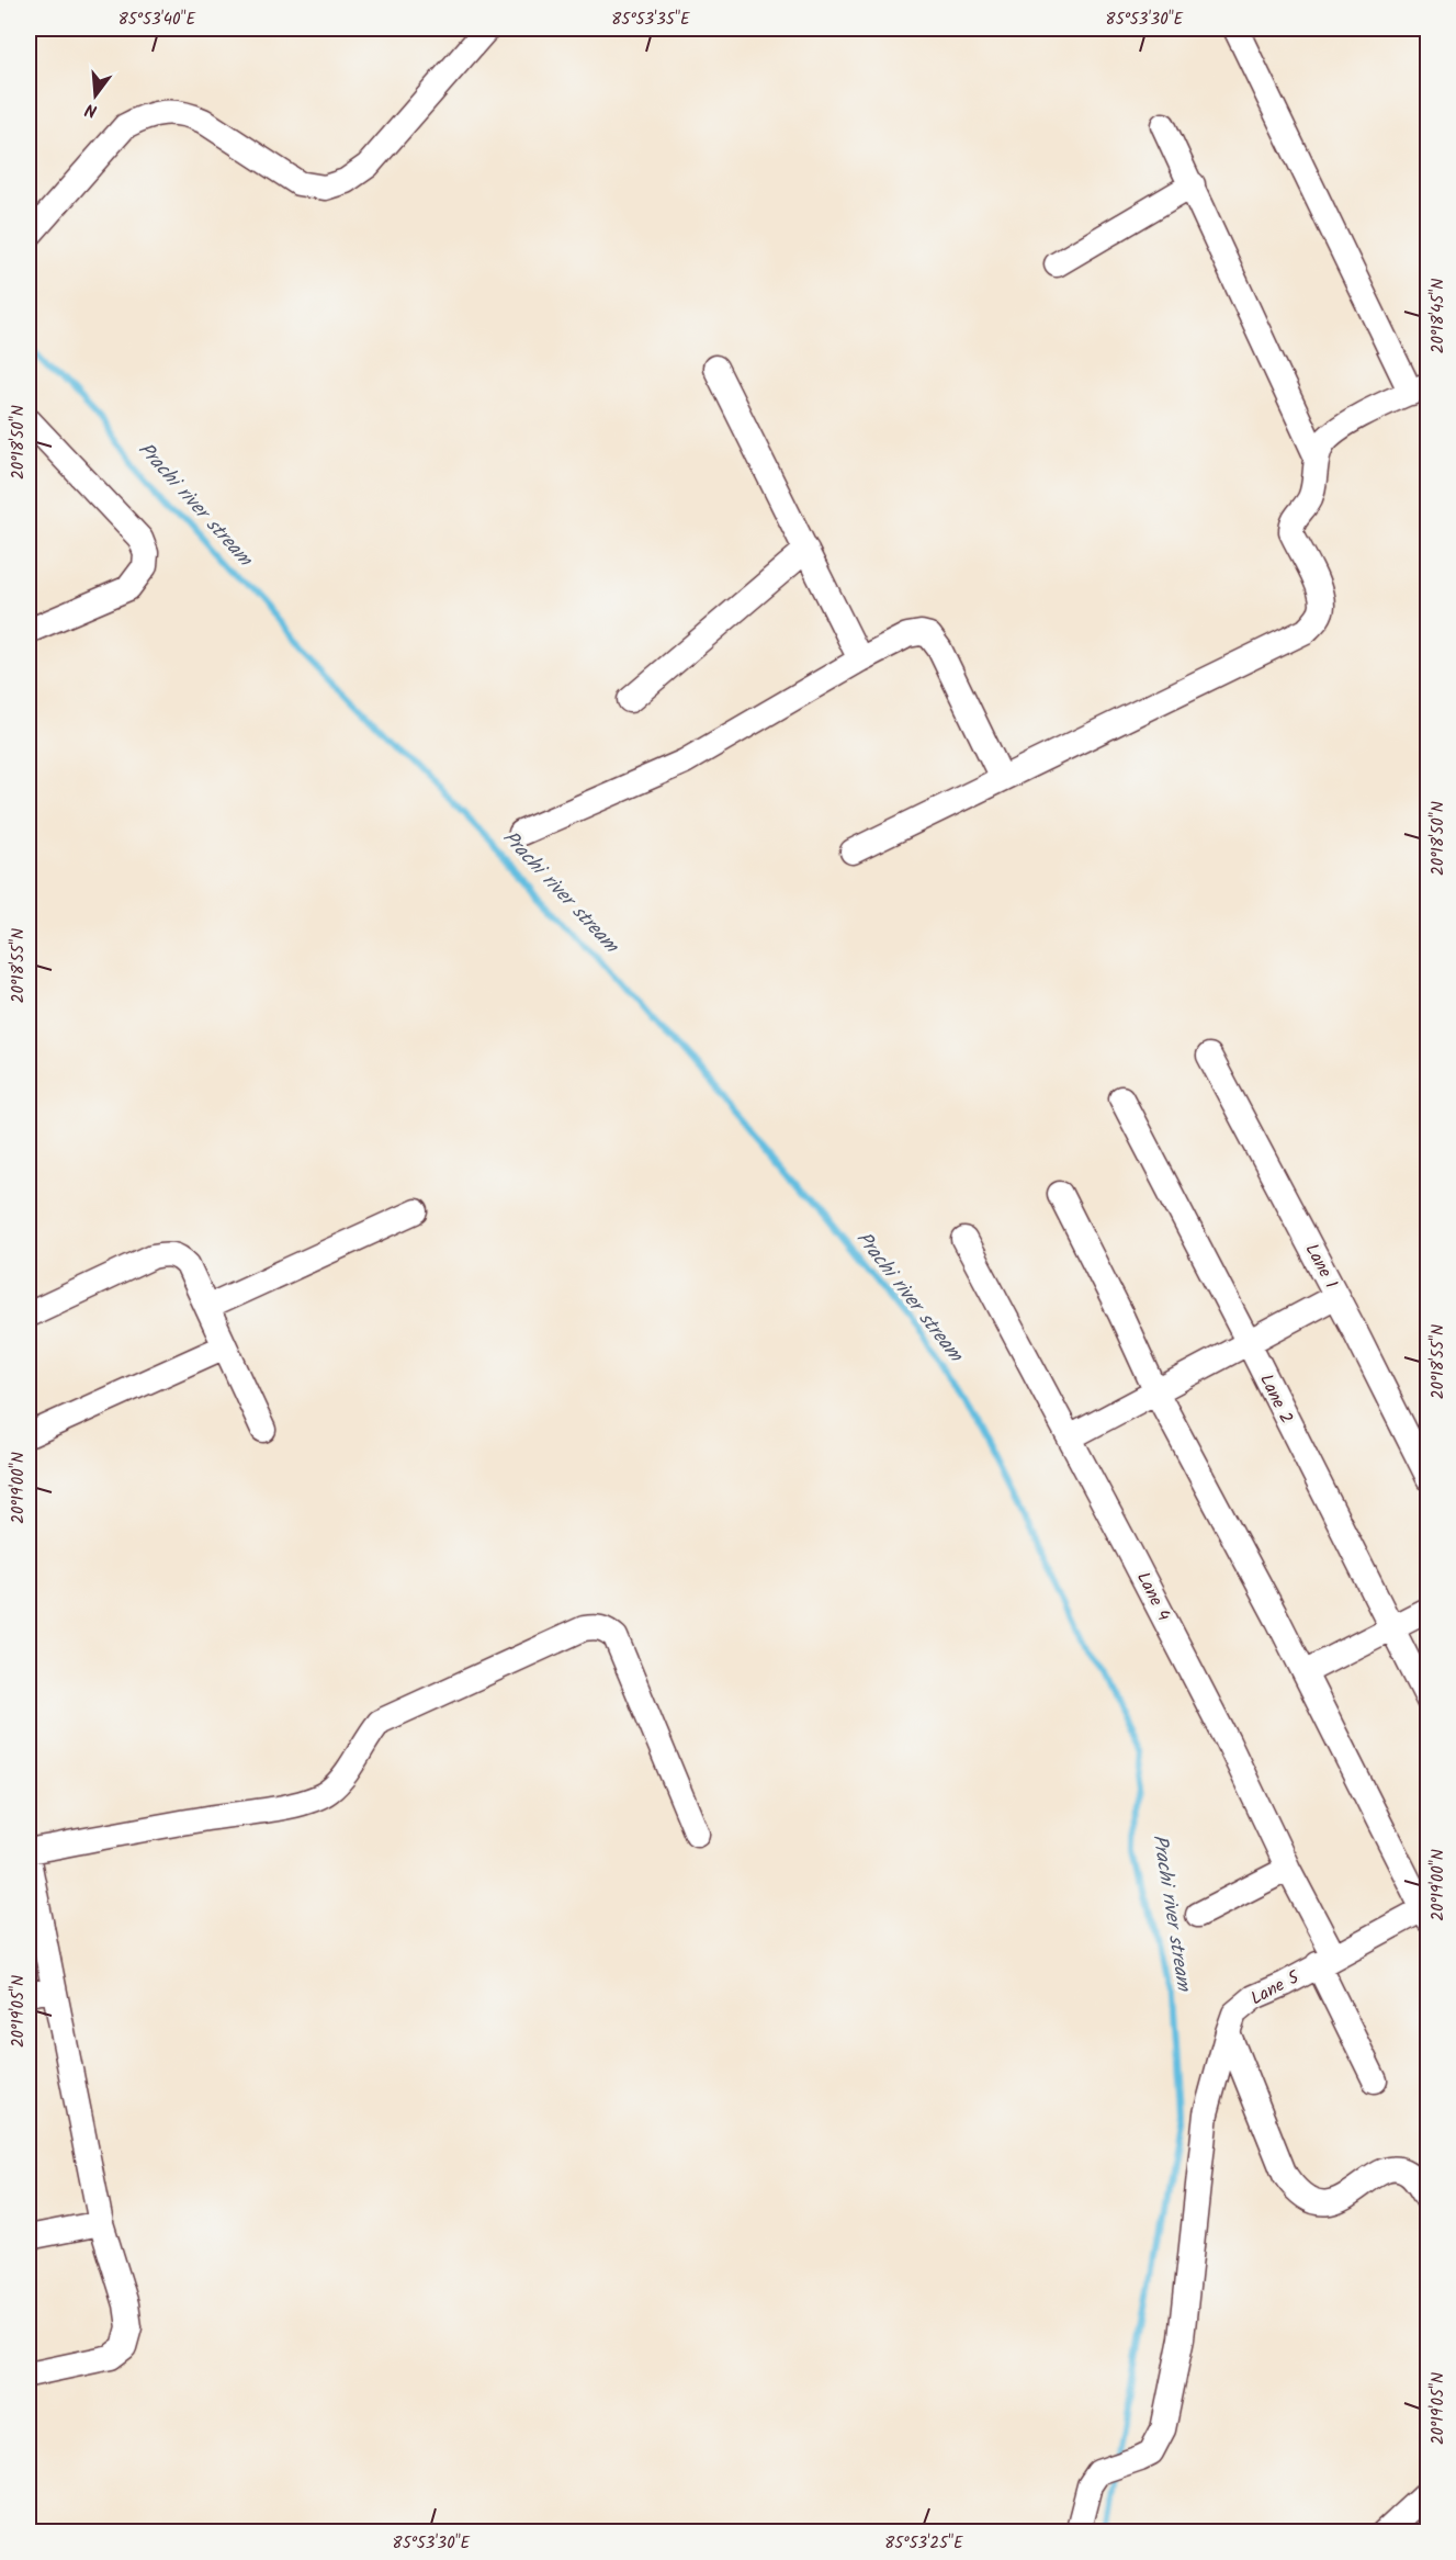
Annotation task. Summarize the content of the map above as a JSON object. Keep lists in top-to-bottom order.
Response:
{
  "streets": {
    "street": [
      "Lane 1",
      "Lane 2",
      "Lane 4",
      "Lane 5"
    ]
  },
  "crossings": [
    ["Lane 4", "Lane 5"]
  ],
  "water": ["Prachi river stream"],
  "north": "bottom",
  "coordinates": [
    "85°53'40\"E",
    "85°53'35\"E",
    "85°53'30\"E",
    "20°18'45\"N",
    "20°18'50\"N",
    "20°18'55\"N",
    "20°19'00\"N",
    "20°19'05\"N",
    "85°53'25\"E"
  ]
}
